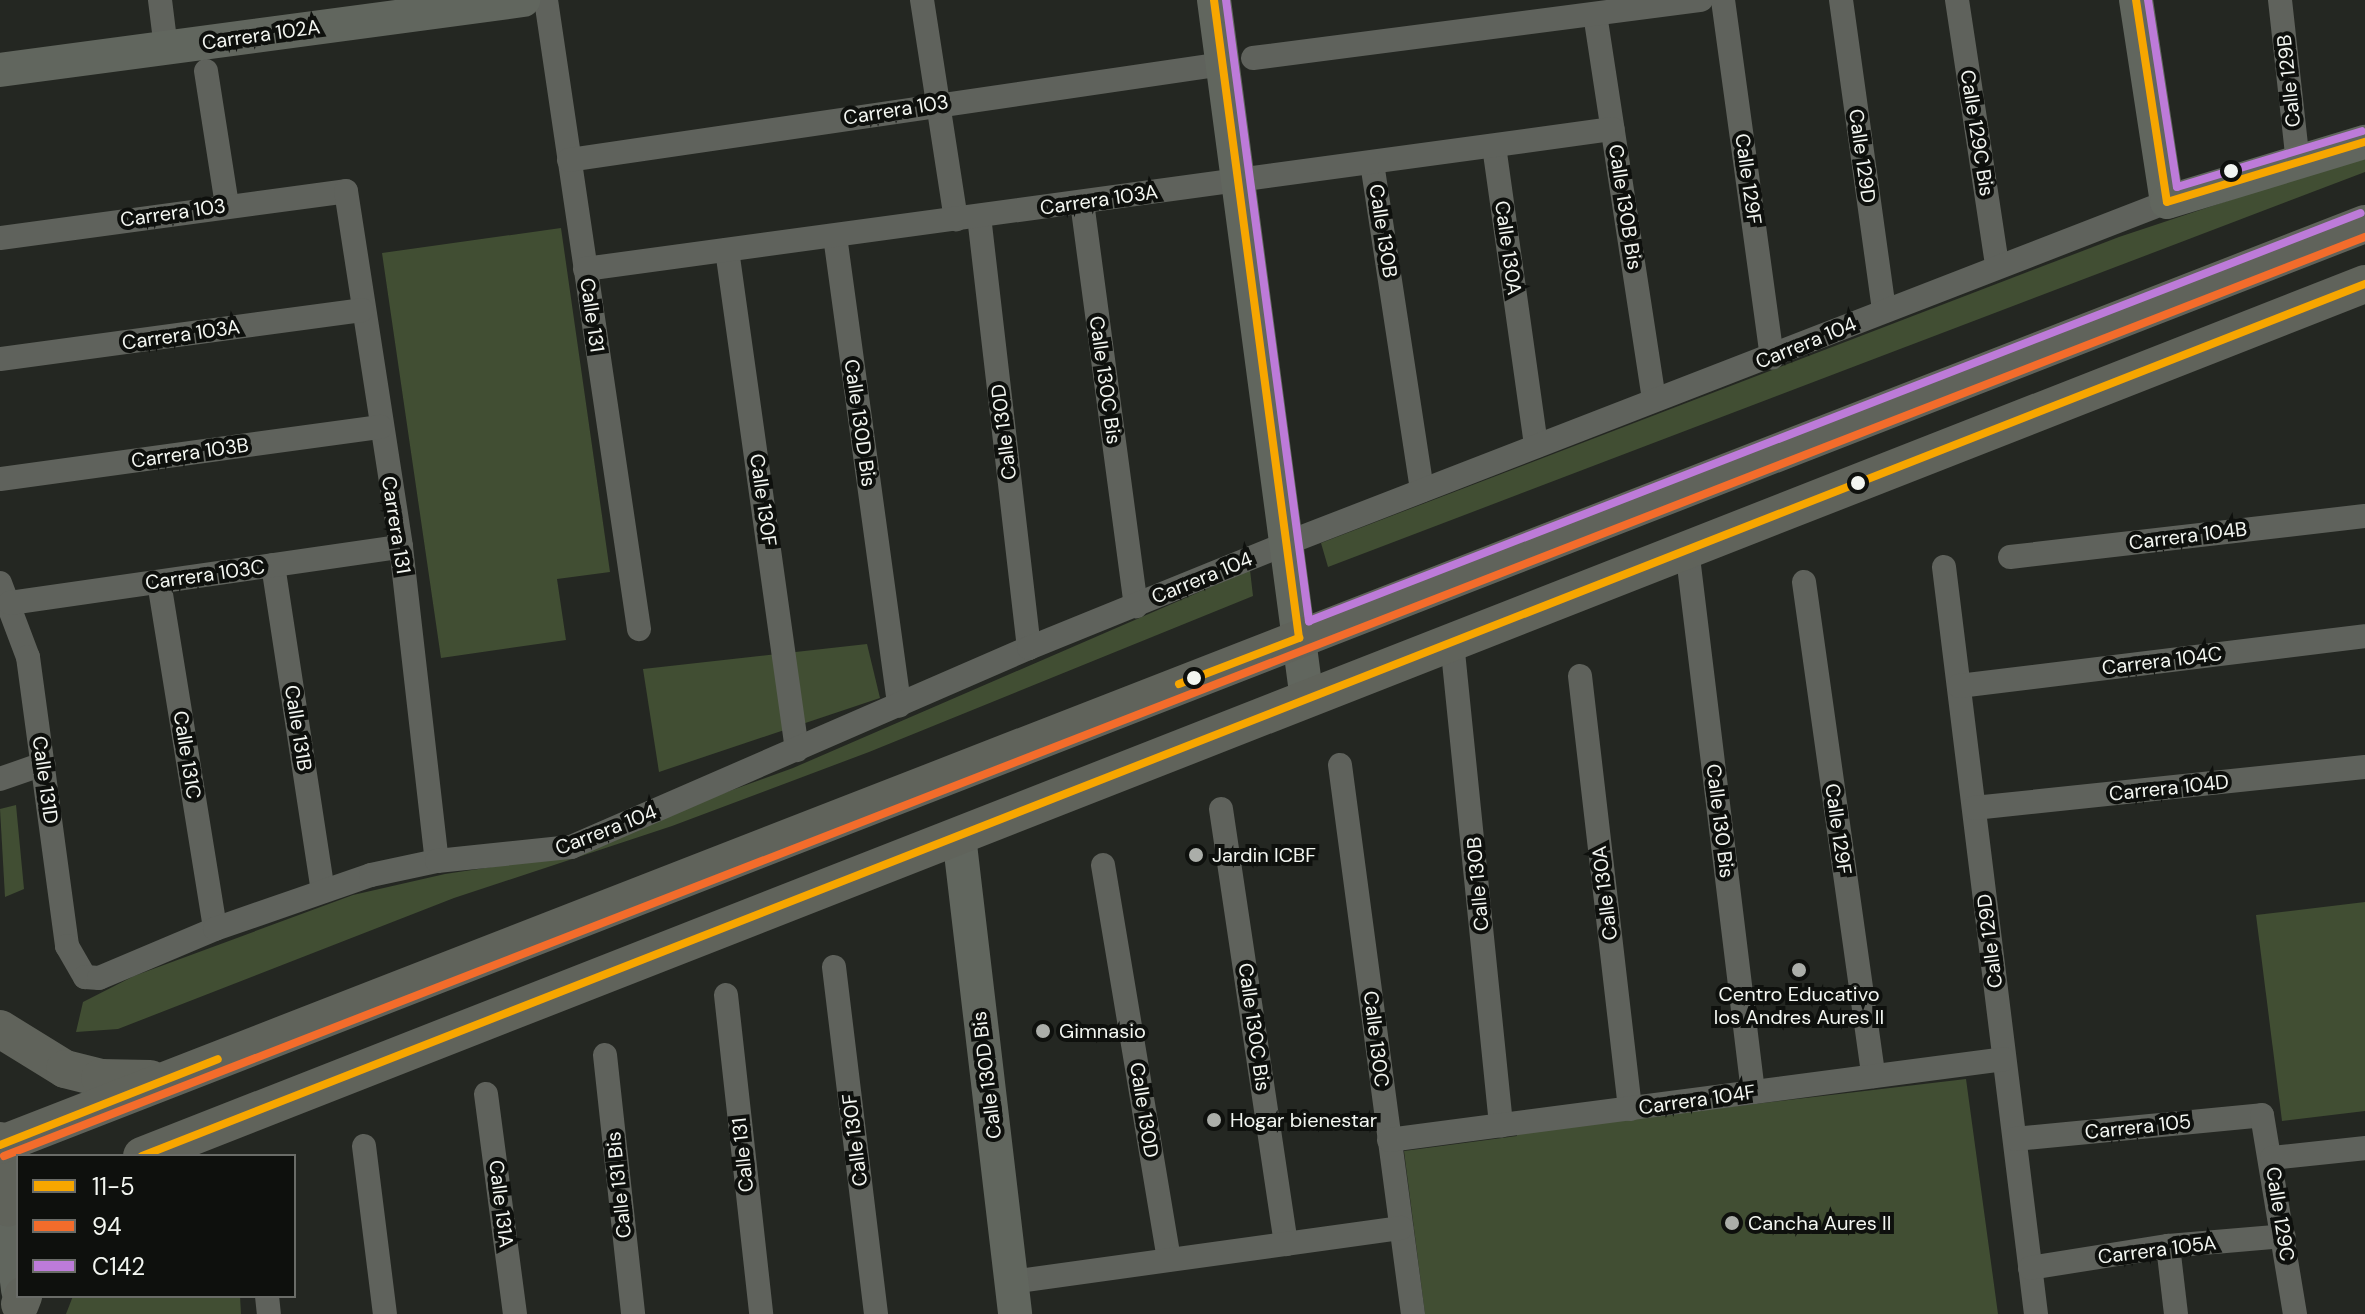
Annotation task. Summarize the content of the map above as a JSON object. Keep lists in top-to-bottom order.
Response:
{
  "streets": {
    "street": [
      "Carrera 102A",
      "Calle 129B",
      "Carrera 103",
      "Calle 129C Bis",
      "Calle 129D",
      "Calle 129F",
      "Carrera 103A",
      "Calle 130B Bis",
      "Calle 130B",
      "Calle 130A",
      "Calle 131",
      "Carrera 104",
      "Calle 130C Bis",
      "Calle 130D Bis",
      "Calle 130D",
      "Carrera 103B",
      "Calle 130F",
      "Carrera 131",
      "Carrera 104B",
      "Carrera 103C",
      "Carrera 104C",
      "Calle 131B",
      "Calle 131C",
      "Calle 131D",
      "Carrera 104D",
      "Calle 130 Bis",
      "Calle 130C",
      "Carrera 104F",
      "Carrera 105",
      "Calle 131 Bis",
      "Calle 131A",
      "Calle 129C",
      "Carrera 105A"
    ]
  },
  "crossings": [
    ["Calle 129B", "Carrera 104"],
    ["Carrera 103", "Calle 130B Bis"],
    ["Carrera 103", "Calle 131"],
    ["Carrera 103", "Calle 130D"],
    ["Carrera 103", "Carrera 131"],
    ["Calle 129C Bis", "Carrera 104"],
    ["Calle 129D", "Carrera 104"],
    ["Calle 129D", "Carrera 104C"],
    ["Calle 129D", "Carrera 104D"],
    ["Calle 129D", "Carrera 104F"],
    ["Calle 129D", "Carrera 105"],
    ["Calle 129D", "Carrera 105A"],
    ["Calle 129F", "Carrera 104"],
    ["Calle 129F", "Carrera 104F"],
    ["Carrera 103A", "Calle 130B Bis"],
    ["Carrera 103A", "Calle 130B"],
    ["Carrera 103A", "Calle 130A"],
    ["Carrera 103A", "Calle 131"],
    ["Carrera 103A", "Calle 130C Bis"],
    ["Carrera 103A", "Calle 130D Bis"],
    ["Carrera 103A", "Calle 130D"],
    ["Carrera 103A", "Calle 130F"],
    ["Carrera 103A", "Carrera 131"],
    ["Calle 130B Bis", "Carrera 104"],
    ["Calle 130B", "Carrera 104"],
    ["Calle 130B", "Carrera 104F"],
    ["Calle 130A", "Carrera 104"],
    ["Calle 130A", "Carrera 104F"],
    ["Carrera 104", "Calle 130C Bis"],
    ["Carrera 104", "Calle 130D Bis"],
    ["Carrera 104", "Calle 130D"],
    ["Carrera 104", "Calle 130F"],
    ["Carrera 104", "Carrera 131"],
    ["Carrera 104", "Calle 131B"],
    ["Carrera 104", "Calle 131C"],
    ["Carrera 104", "Calle 131D"],
    ["Carrera 103B", "Carrera 131"],
    ["Carrera 131", "Carrera 103C"],
    ["Carrera 103C", "Calle 131B"],
    ["Carrera 103C", "Calle 131C"],
    ["Carrera 103C", "Calle 131D"],
    ["Calle 130 Bis", "Carrera 104F"],
    ["Calle 130C", "Carrera 104F"],
    ["Carrera 105", "Calle 129C"],
    ["Calle 129C", "Carrera 105A"]
  ],
  "places": [
    "Jardin ICBF",
    "Centro Educativo los Andres Aures II",
    "Gimnasio",
    "Hogar bienestar",
    "Cancha Aures II"
  ],
  "lines": ["transit line 11-5", "transit line C142", "transit line 94"],
  "legend": ["11-5", "94", "C142"]
}
